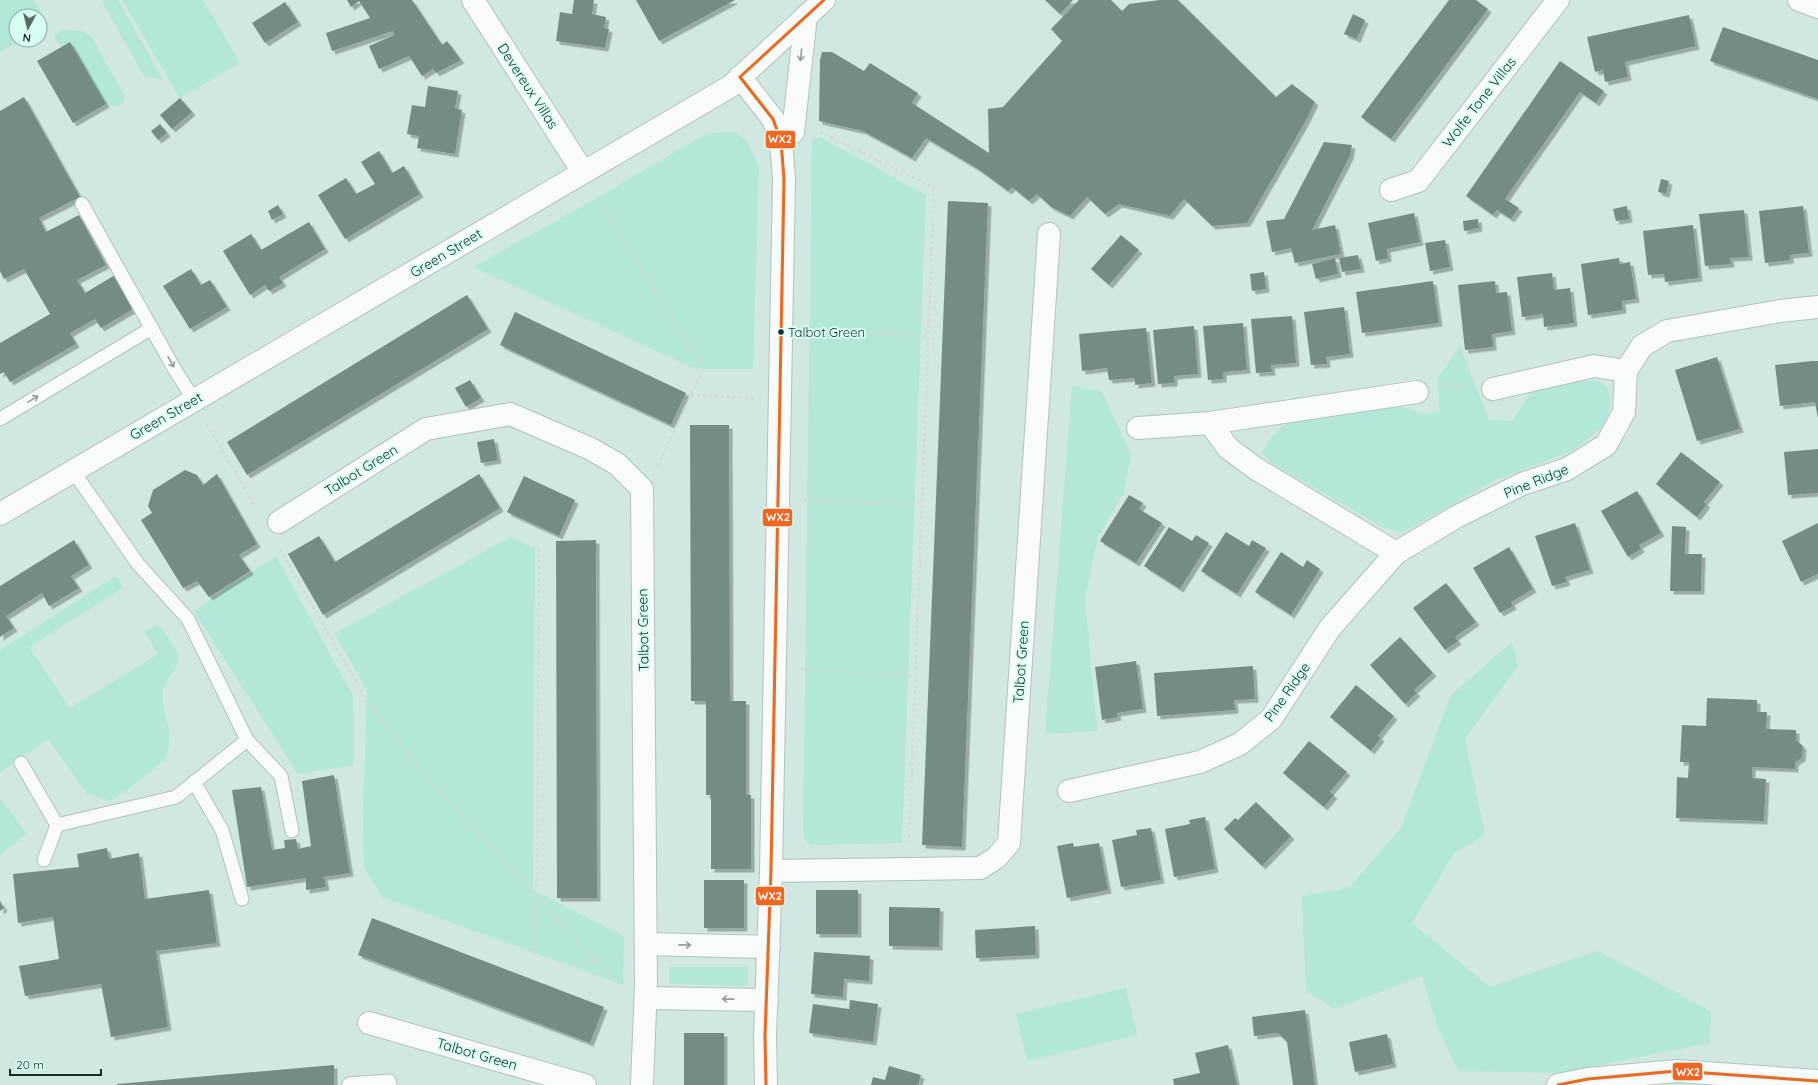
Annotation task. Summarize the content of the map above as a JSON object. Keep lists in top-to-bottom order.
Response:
{
  "streets": {
    "street": [
      "Devereux Villas",
      "Wolfe Tone Villas",
      "Green Street",
      "Talbot Green",
      "Pine Ridge"
    ]
  },
  "crossings": [
    ["Devereux Villas", "Green Street"]
  ],
  "places": ["Talbot Green"],
  "lines": ["transit line WX2"],
  "scale_bar": "20 m",
  "north": "bottom"
}
